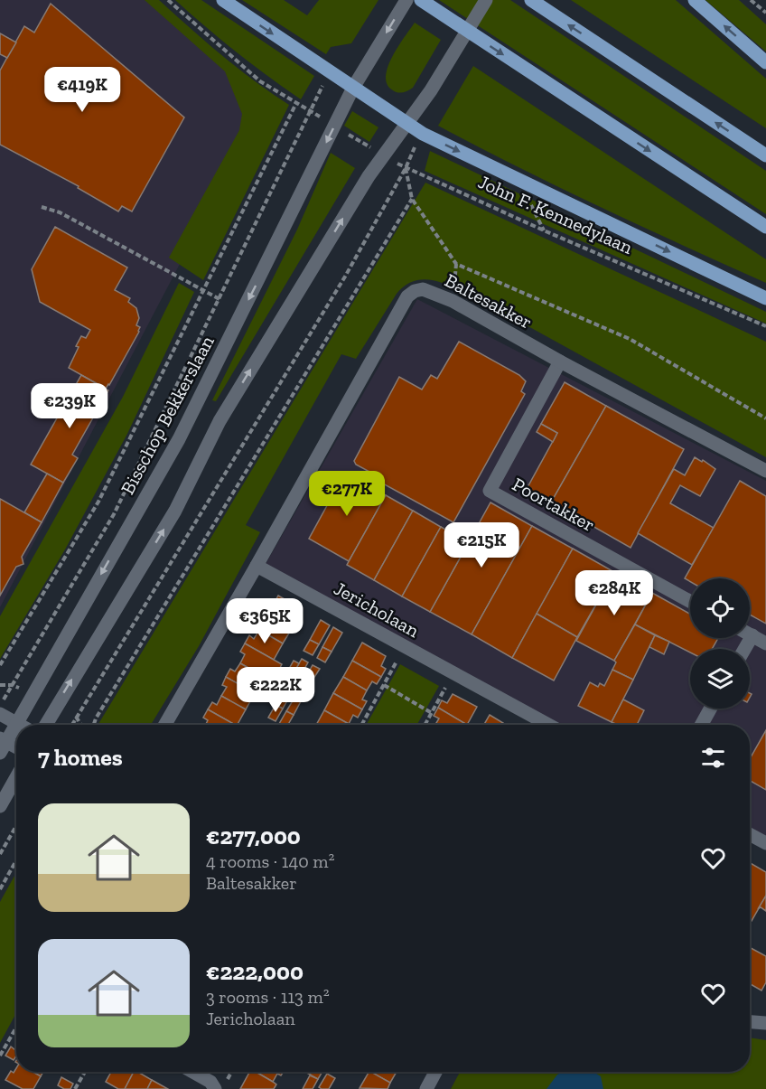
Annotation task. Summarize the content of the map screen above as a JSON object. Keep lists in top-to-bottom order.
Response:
{
  "streets": {
    "street": [
      "Baltesakker",
      "Bisschop Bekkerslaan",
      "Poortakker",
      "Jericholaan"
    ],
    "path": ["John F. Kennedylaan"]
  },
  "crossings": [
    ["John F. Kennedylaan", "Bisschop Bekkerslaan"],
    ["Baltesakker", "Poortakker"],
    ["Baltesakker", "Jericholaan"]
  ],
  "page": {
    "price": [
      "€419K",
      "€239K",
      "€277K",
      "€215K",
      "€284K",
      "€365K",
      "€222K"
    ],
    "heading": "7 homes",
    "list": [
      {
        "name": "€277,000",
        "note": "4 rooms · 140 m² · Baltesakker"
      },
      {
        "name": "€222,000",
        "note": "3 rooms · 113 m² · Jericholaan"
      }
    ]
  }
}
